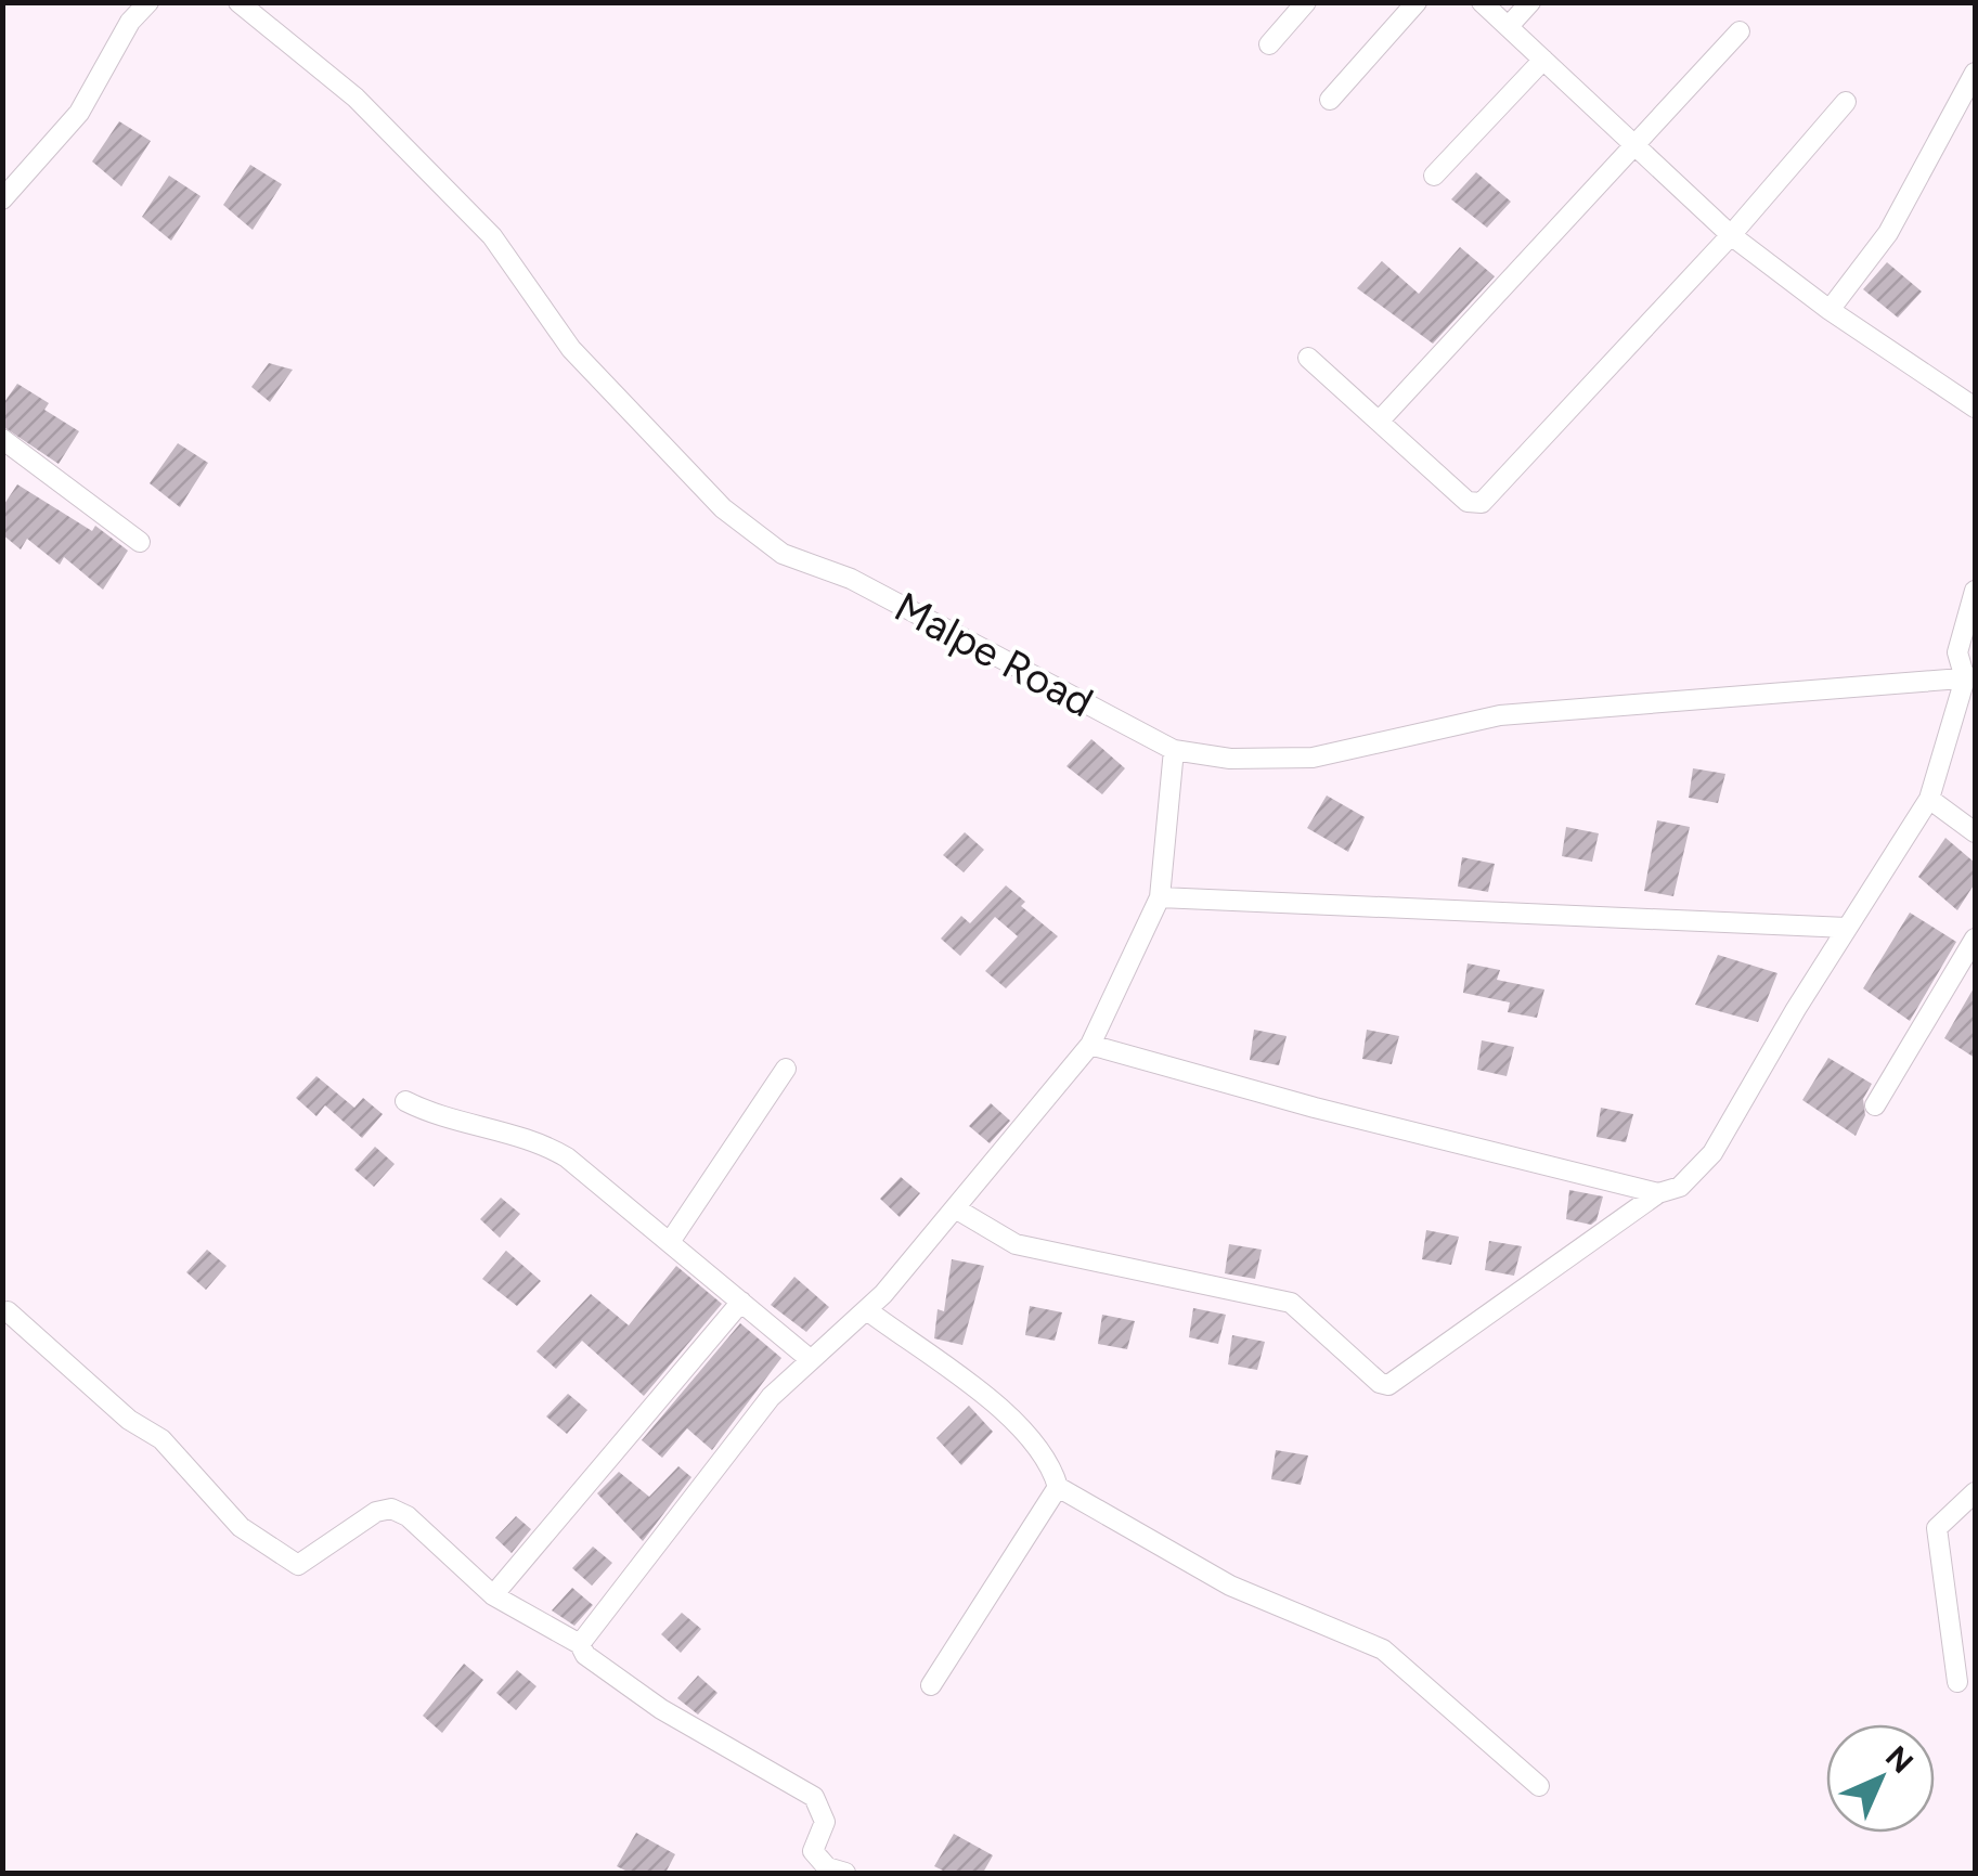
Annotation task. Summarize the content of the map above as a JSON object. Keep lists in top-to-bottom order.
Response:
{
  "streets": {
    "street": ["Malpe Road"]
  },
  "north": "top right"
}
